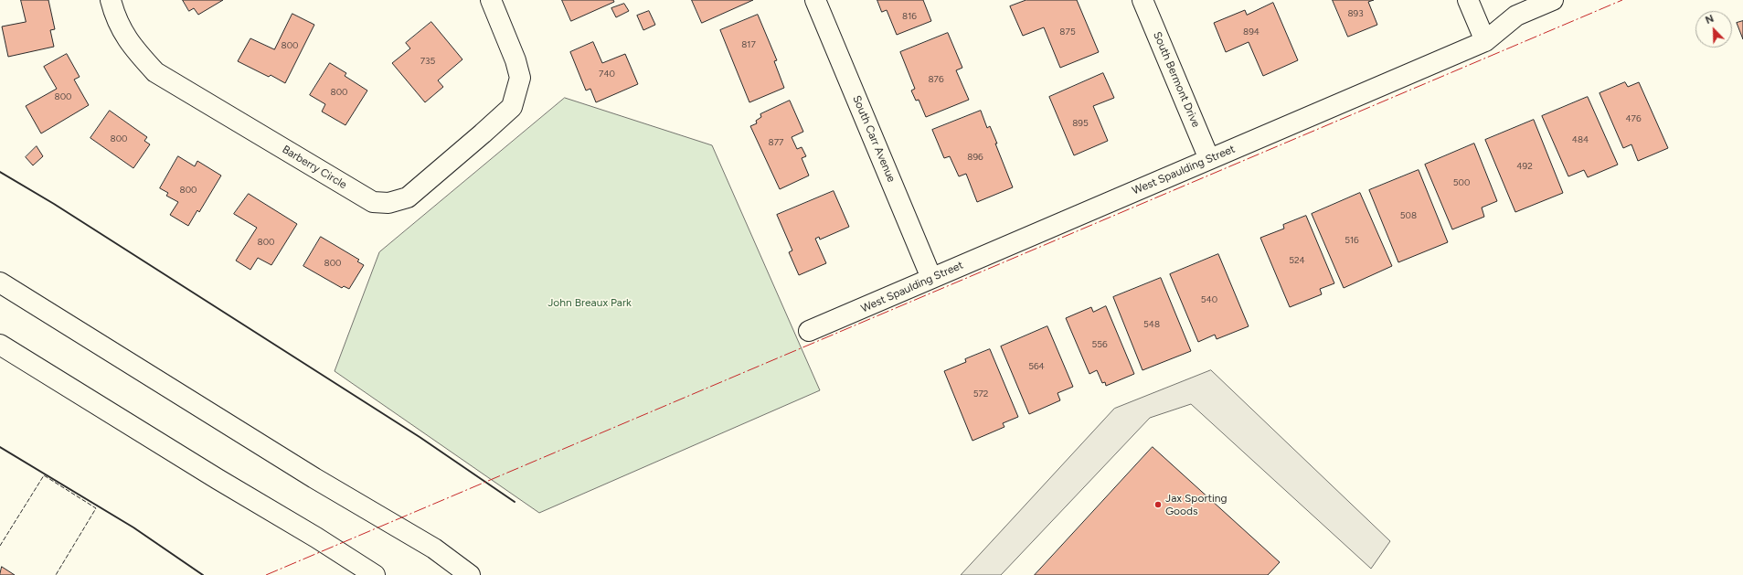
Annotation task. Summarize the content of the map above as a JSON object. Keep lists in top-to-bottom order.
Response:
{
  "streets": {
    "street": [
      "South Bermont Drive",
      "South Carr Avenue",
      "Barberry Circle",
      "West Spaulding Street"
    ]
  },
  "crossings": [
    ["South Bermont Drive", "West Spaulding Street"],
    ["South Carr Avenue", "West Spaulding Street"]
  ],
  "parks": ["John Breaux Park"],
  "places": ["Jax Sporting Goods"],
  "house_numbers": [
    "893",
    "816",
    "875",
    "894",
    "817",
    "800",
    "735",
    "740",
    "876",
    "800",
    "800",
    "476",
    "895",
    "800",
    "484",
    "877",
    "896",
    "492",
    "500",
    "800",
    "508",
    "516",
    "800",
    "524",
    "800",
    "540",
    "548",
    "556",
    "564",
    "572"
  ],
  "north": "top left"
}
